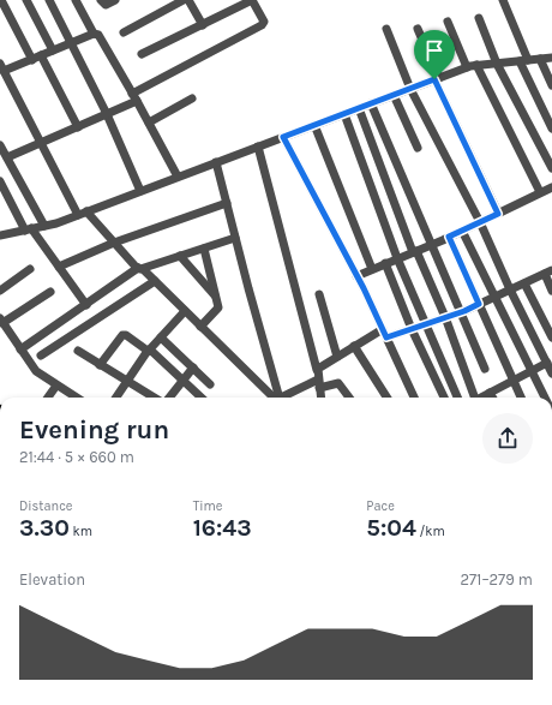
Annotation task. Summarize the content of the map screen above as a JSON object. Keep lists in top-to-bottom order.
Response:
{
  "page": {
    "heading": ["Evening run", "21:44 · 5 × 660 m"],
    "stats": [
      ["Distance", "3.30 km"],
      ["Time", "16:43"],
      ["Pace", "5:04 /km"]
    ],
    "chart": ["Elevation", "271–279 m"]
  }
}
